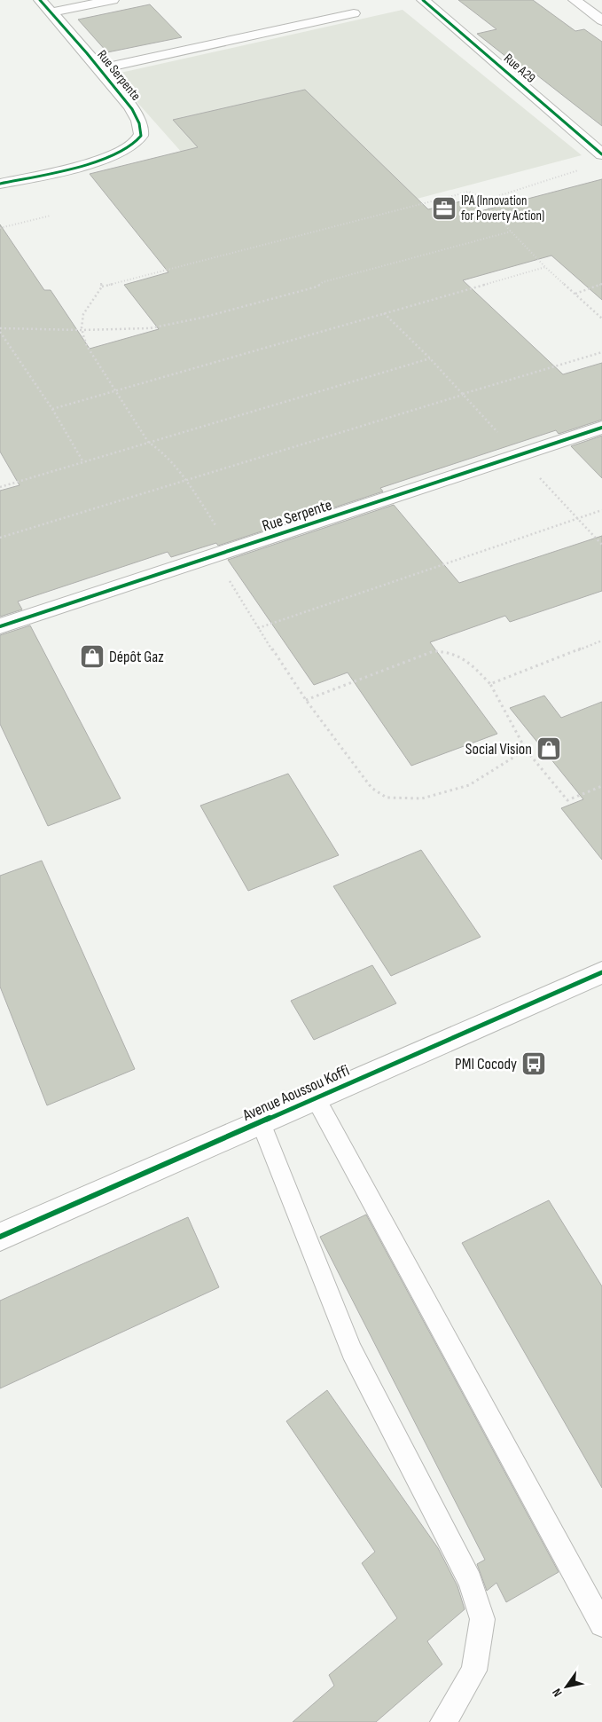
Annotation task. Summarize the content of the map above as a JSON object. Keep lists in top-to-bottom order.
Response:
{
  "streets": {
    "street": ["Rue A29", "Rue Serpente", "Avenue Aoussou Koffi"]
  },
  "places": {
    "office": ["IPA (Innovation for Poverty Action)"],
    "shop": ["Dépôt Gaz", "Social Vision"],
    "bus stop": ["PMI Cocody"]
  },
  "north": "bottom left"
}
